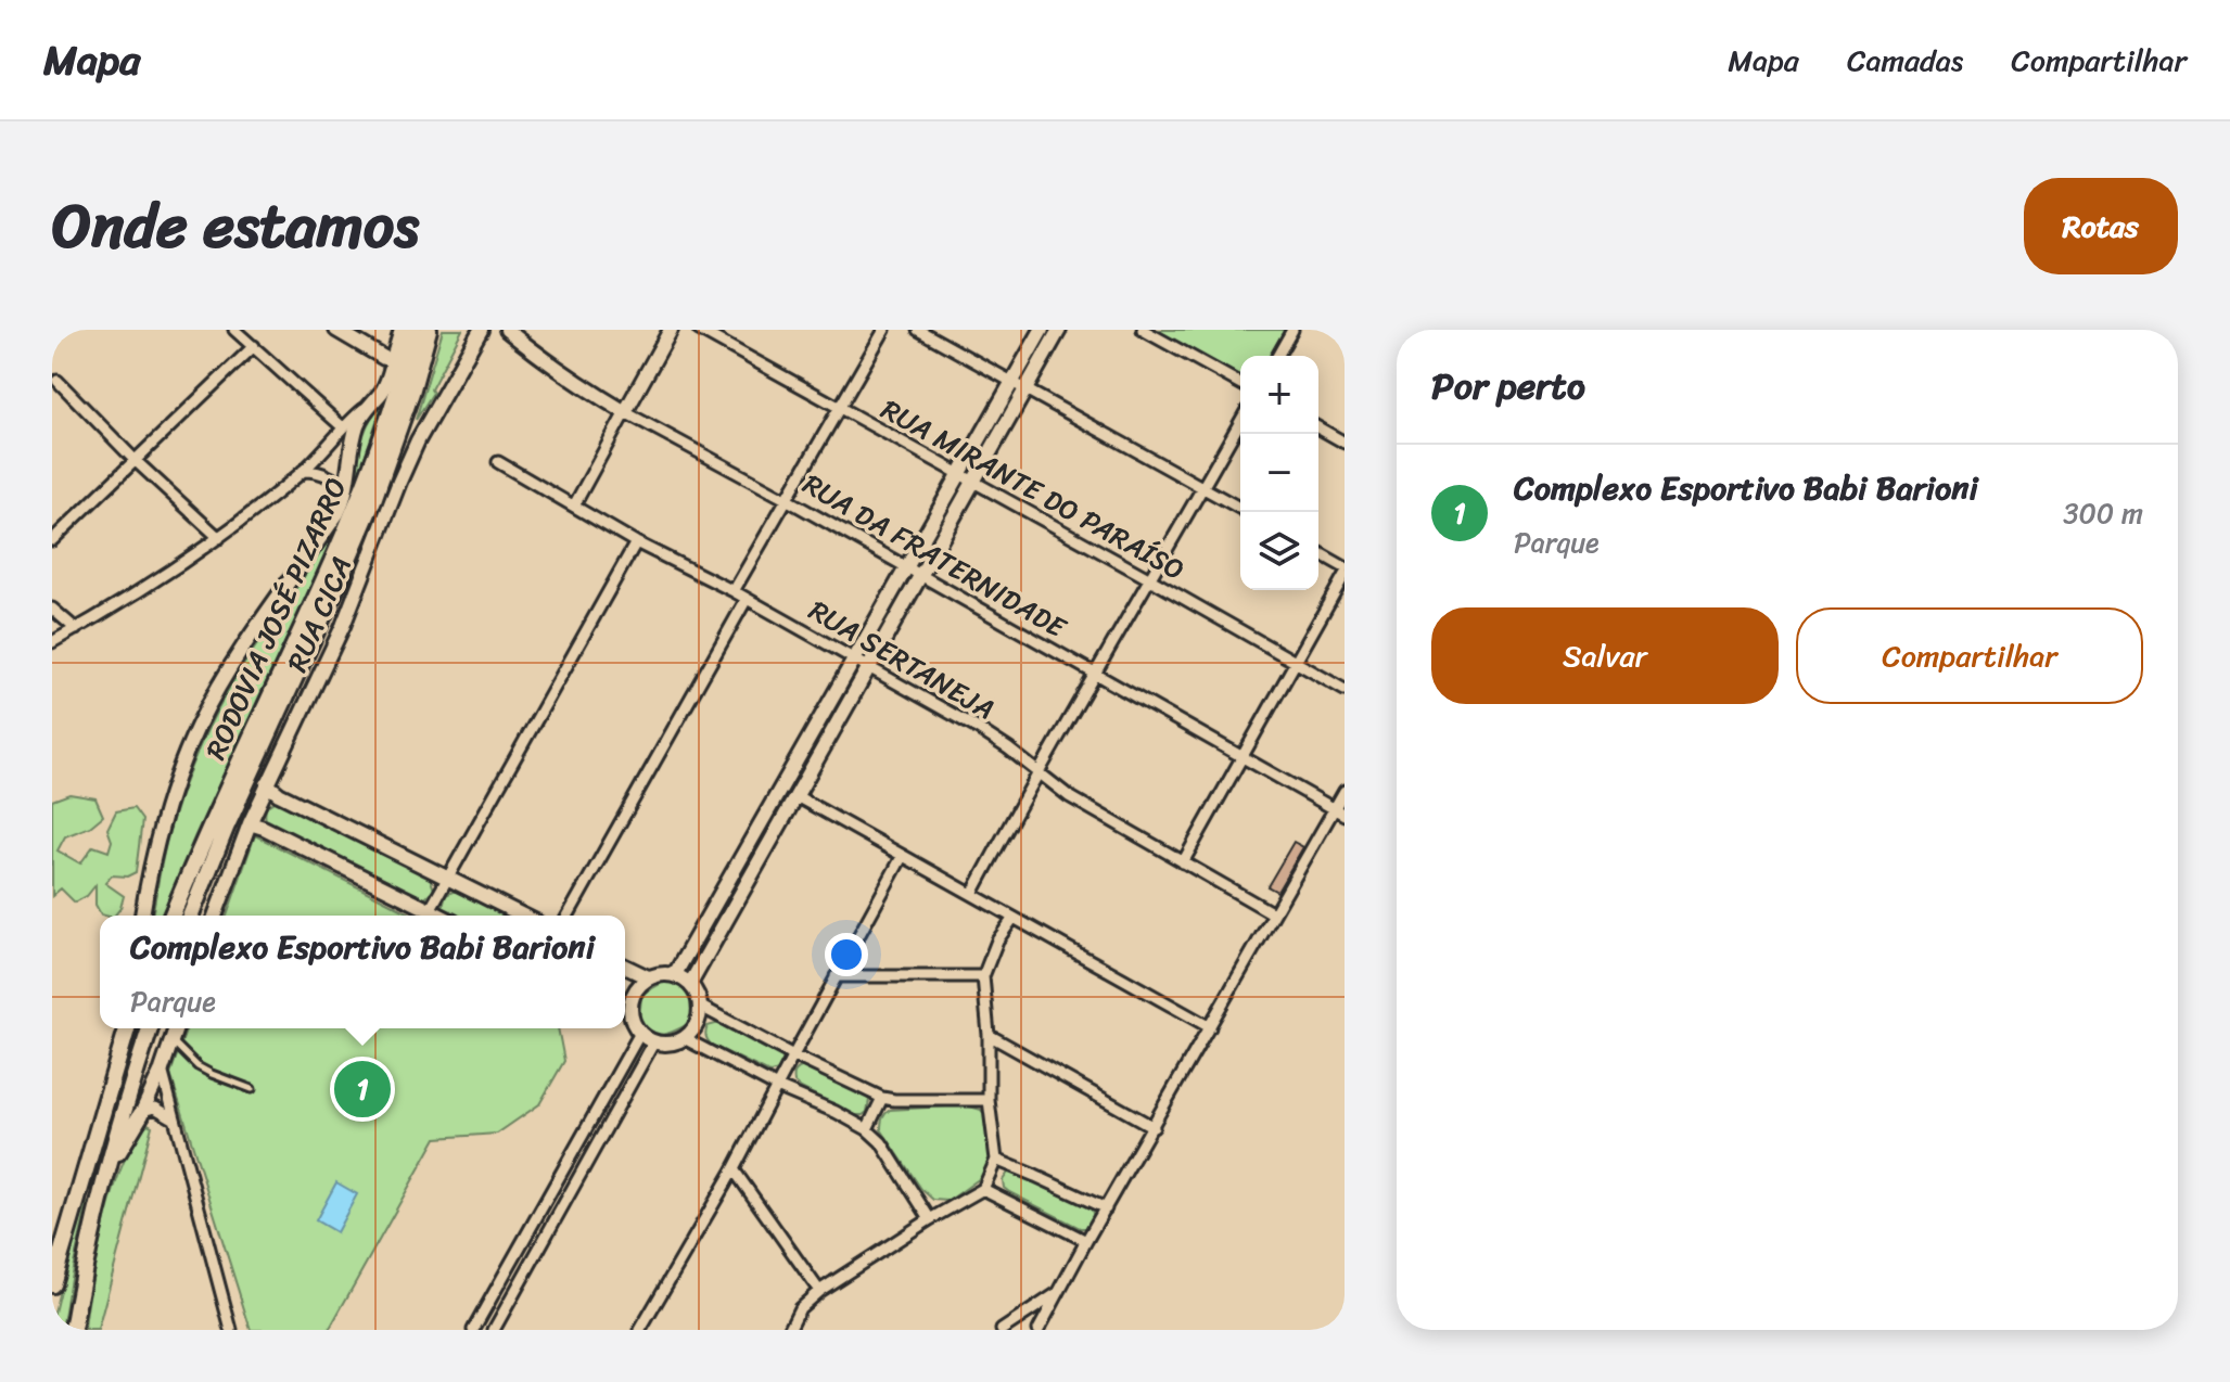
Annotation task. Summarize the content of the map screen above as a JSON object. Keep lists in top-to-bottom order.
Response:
{
  "streets": {
    "main road": ["RODOVIA JOSÉ PIZARRO"],
    "street": [
      "RUA MIRANTE DO PARAÍSO",
      "RUA DA FRATERNIDADE",
      "RUA CICA",
      "RUA SERTANEJA"
    ]
  },
  "page": {
    "header": "Mapa",
    "nav": ["Mapa", "Camadas", "Compartilhar"],
    "title": "Onde estamos",
    "buttons": [
      "Rotas",
      ["Salvar", "Compartilhar"]
    ],
    "heading": "Por perto",
    "map_buttons": ["+", "−"],
    "list": [
      {
        "mark": "1",
        "name": "Complexo Esportivo Babi Barioni",
        "note": "Parque",
        "value": "300 m"
      }
    ],
    "popup": ["Complexo Esportivo Babi Barioni", "Parque"],
    "pins": "1"
  }
}
